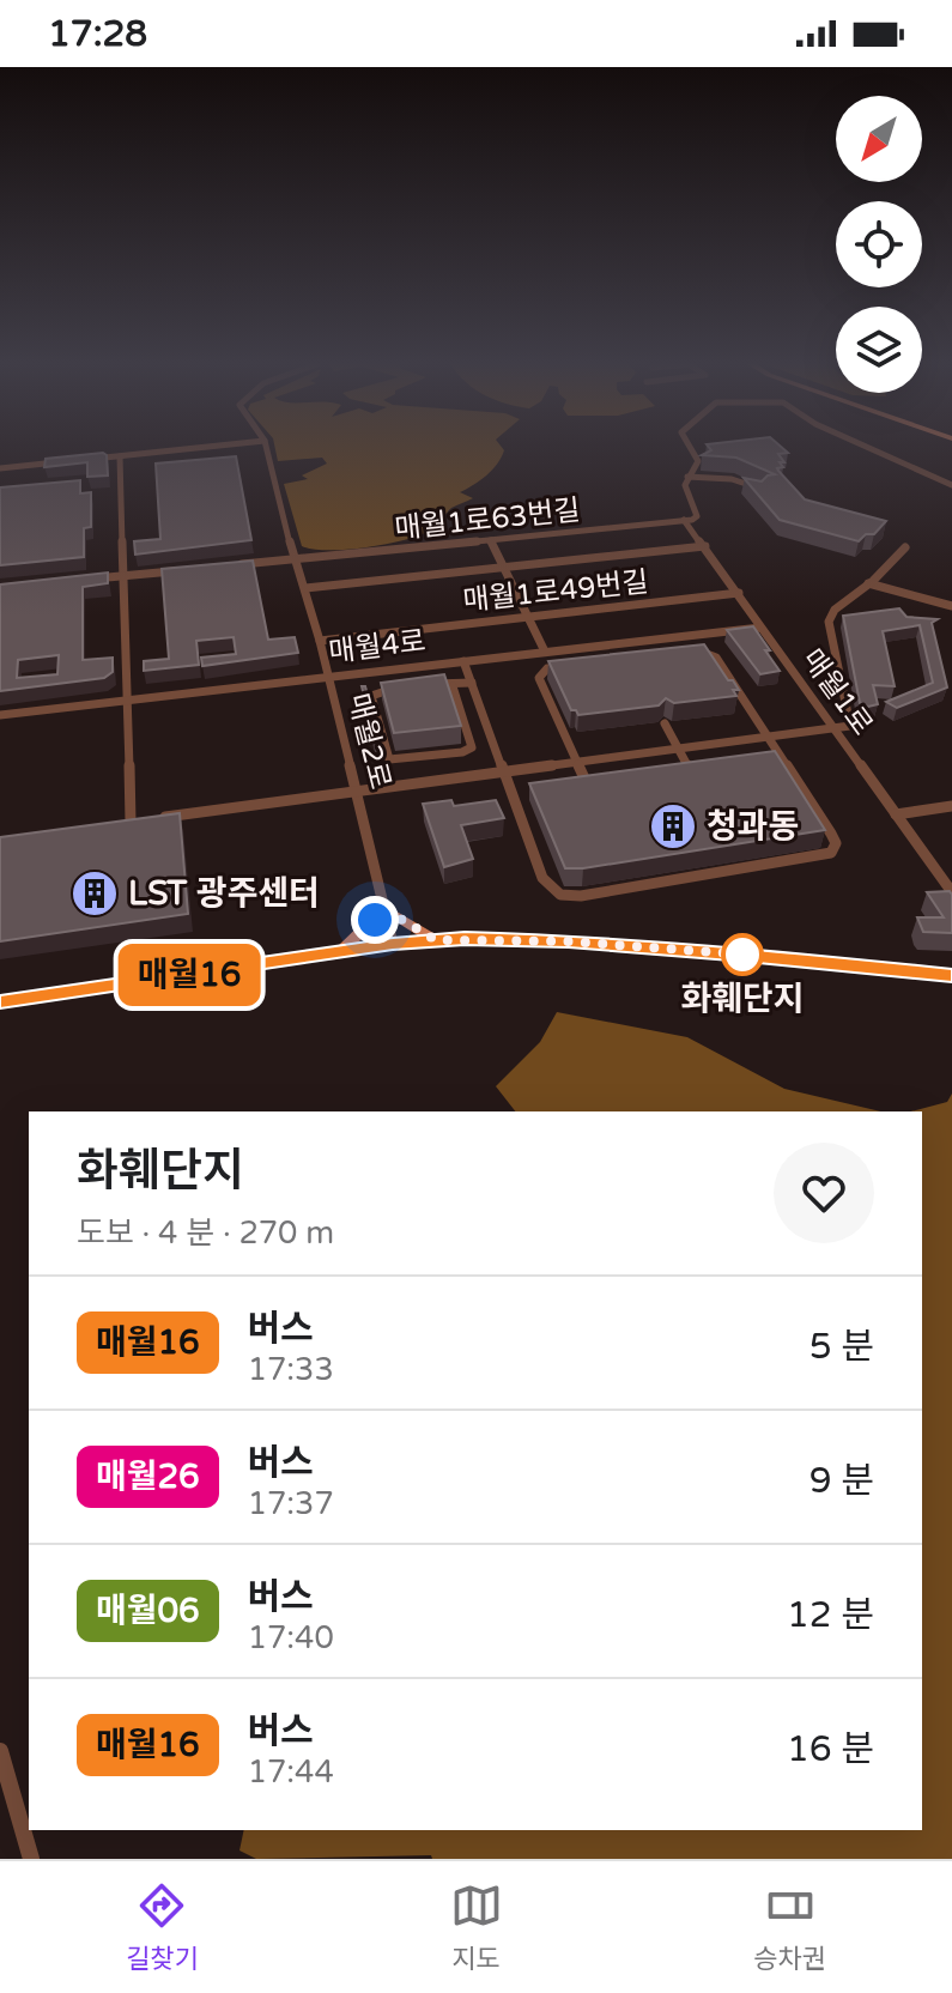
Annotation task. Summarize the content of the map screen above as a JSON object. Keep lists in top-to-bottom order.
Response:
{
  "streets": {
    "street": [
      "매월1로63번길",
      "매월1로49번길",
      "매월4로",
      "매월1로",
      "매월2로"
    ]
  },
  "crossings": [
    ["매월1로63번길", "매월1로"],
    ["매월1로63번길", "매월2로"],
    ["매월1로49번길", "매월1로"],
    ["매월1로49번길", "매월2로"],
    ["매월4로", "매월1로"],
    ["매월4로", "매월2로"]
  ],
  "places": {
    "building": ["청과동", "LST 광주센터"],
    "other": ["화훼단지"]
  },
  "lines": ["bus line 매월16"],
  "north": "bottom left",
  "page": {
    "status": "17:28",
    "on_map": "매월16",
    "heading": ["화훼단지", "도보 · 4 분 · 270 m"],
    "list": [
      {
        "mark": "매월16",
        "name": "버스",
        "note": "17:33",
        "value": "5 분"
      },
      {
        "mark": "매월26",
        "name": "버스",
        "note": "17:37",
        "value": "9 분"
      },
      {
        "mark": "매월06",
        "name": "버스",
        "note": "17:40",
        "value": "12 분"
      },
      {
        "mark": "매월16",
        "name": "버스",
        "note": "17:44",
        "value": "16 분"
      }
    ],
    "tabs": ["길찾기", "지도", "승차권"]
  }
}
